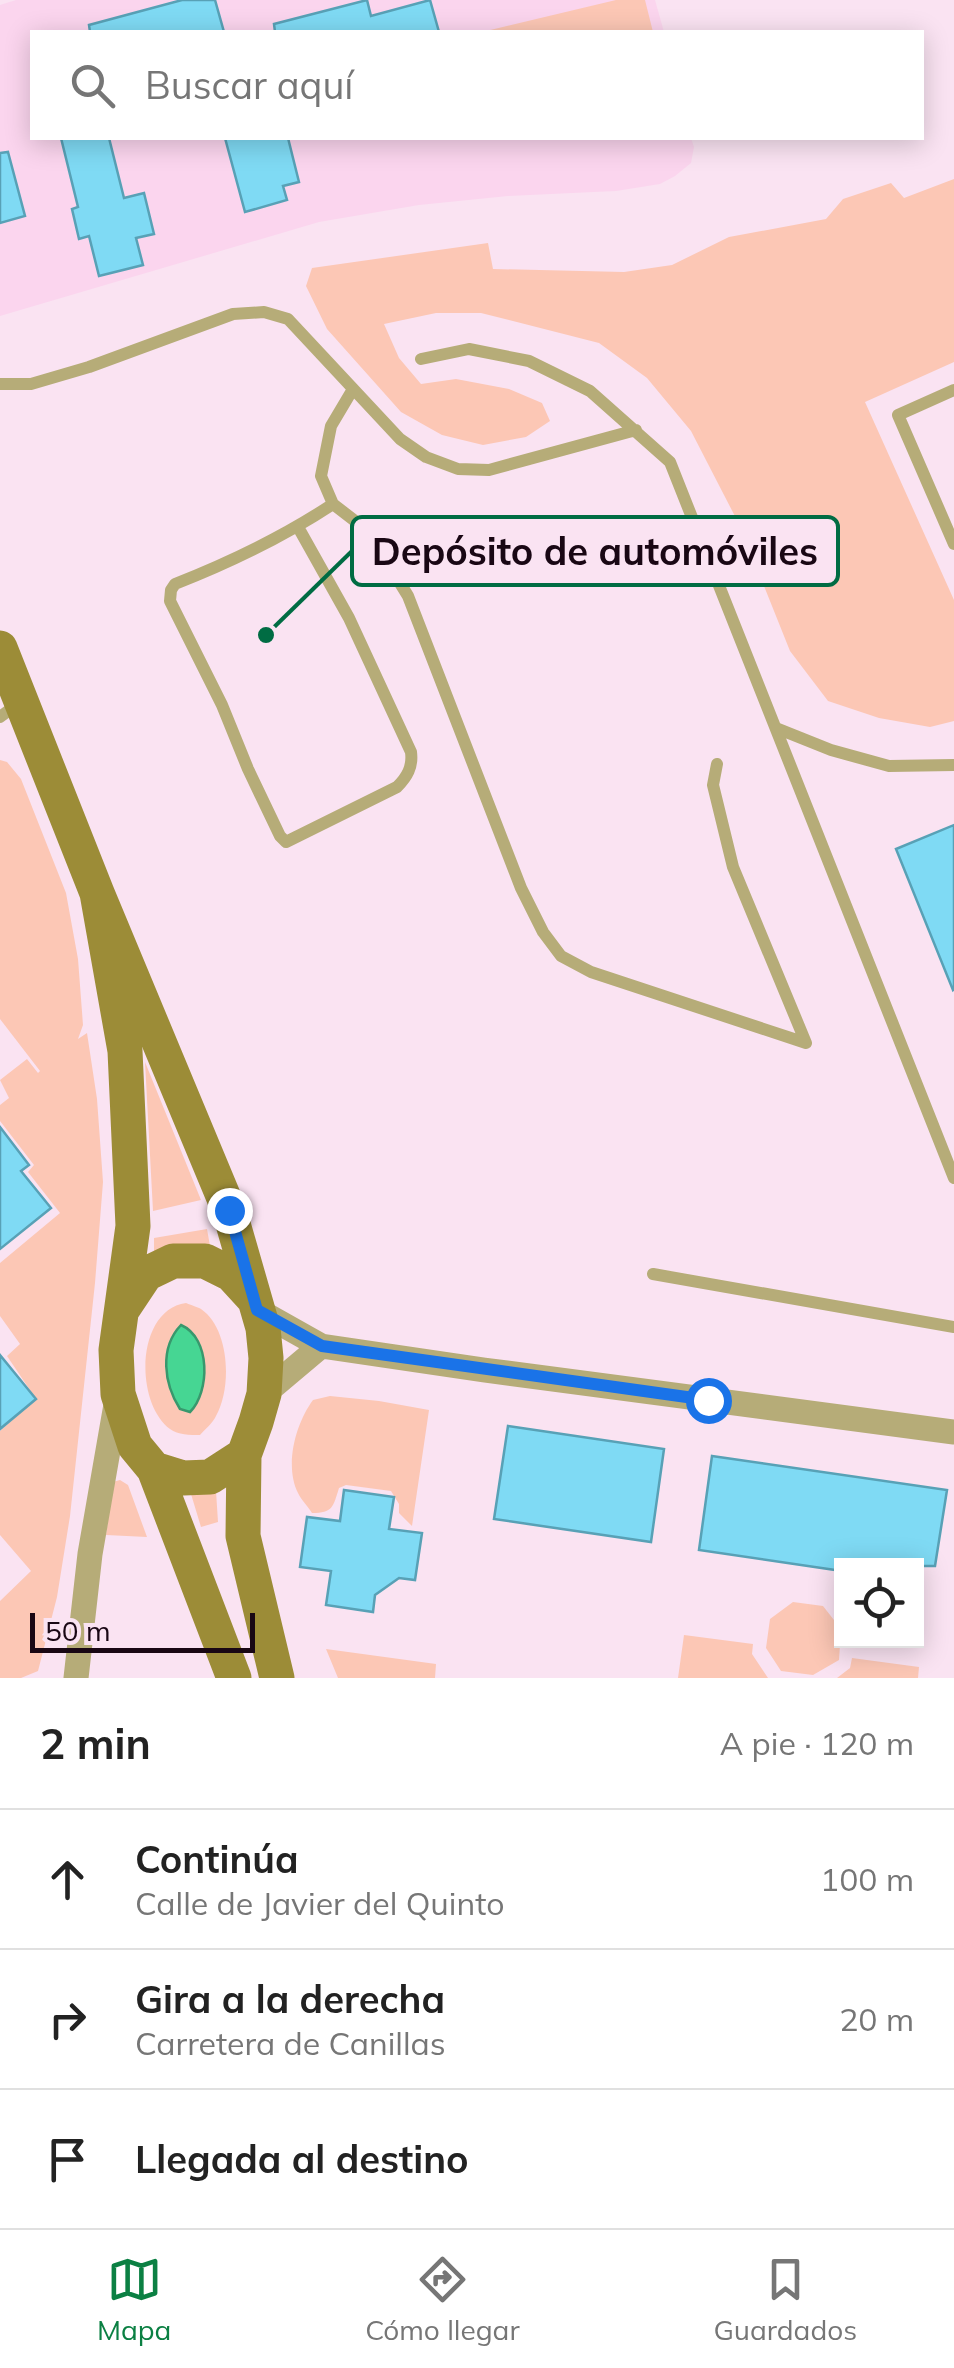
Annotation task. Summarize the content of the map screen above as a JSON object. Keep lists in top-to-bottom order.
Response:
{
  "places": ["Depósito de automóviles"],
  "scale_bar": "50 m",
  "page": {
    "search": "Buscar aquí",
    "scale": "50 m",
    "heading": ["2 min", "A pie · 120 m"],
    "list": [
      ["Continúa", "Calle de Javier del Quinto", "100 m"],
      ["Gira a la derecha", "Carretera de Canillas", "20 m"],
      "Llegada al destino"
    ],
    "nav": ["Mapa", "Cómo llegar", "Guardados"]
  }
}
